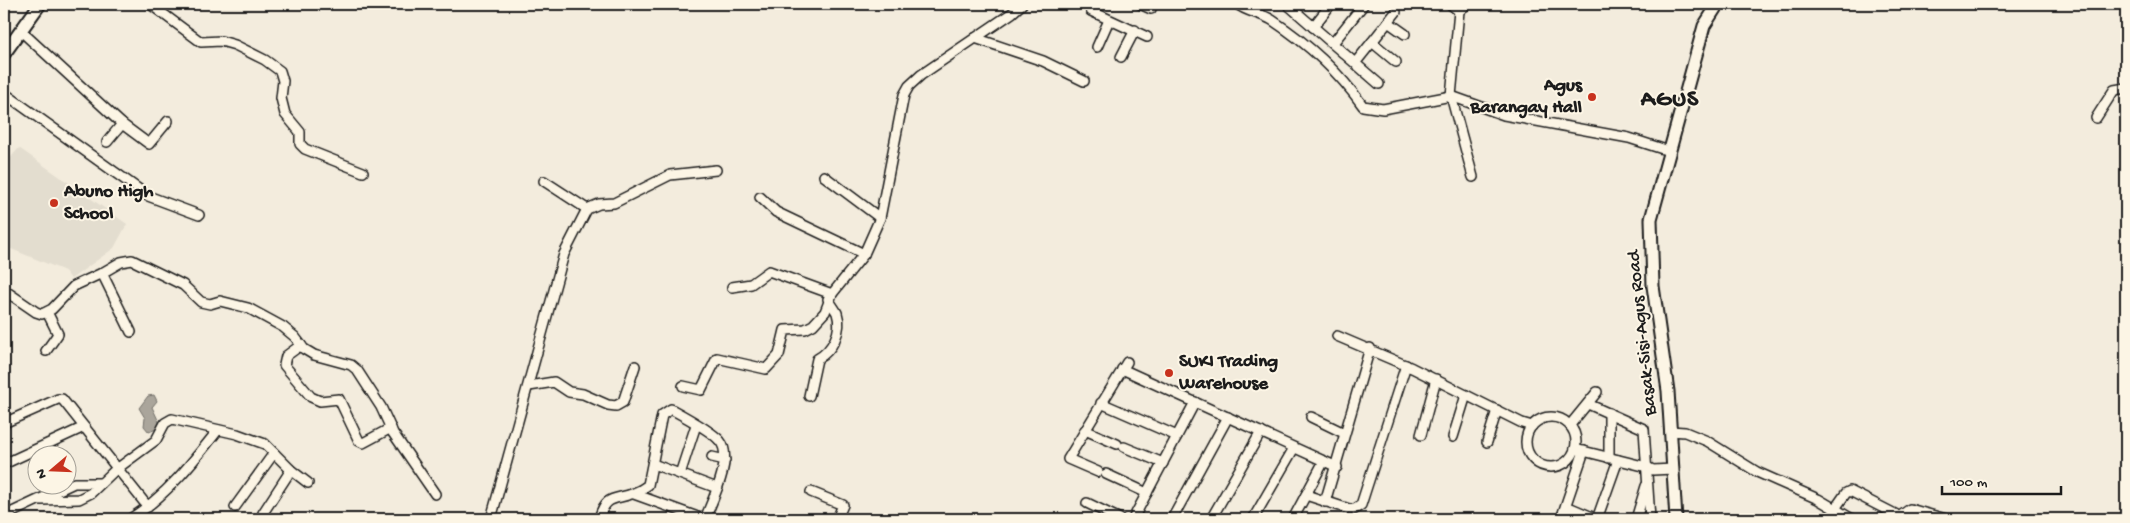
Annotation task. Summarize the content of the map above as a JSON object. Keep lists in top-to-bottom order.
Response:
{
  "streets": {
    "street": ["Basak-Sisi-Agus Road"]
  },
  "districts": ["AGUS"],
  "places": ["Agus Barangay Hall", "Abuno High School", "SUKI Trading Warehouse"],
  "scale_bar": "100 m",
  "north": "left"
}
